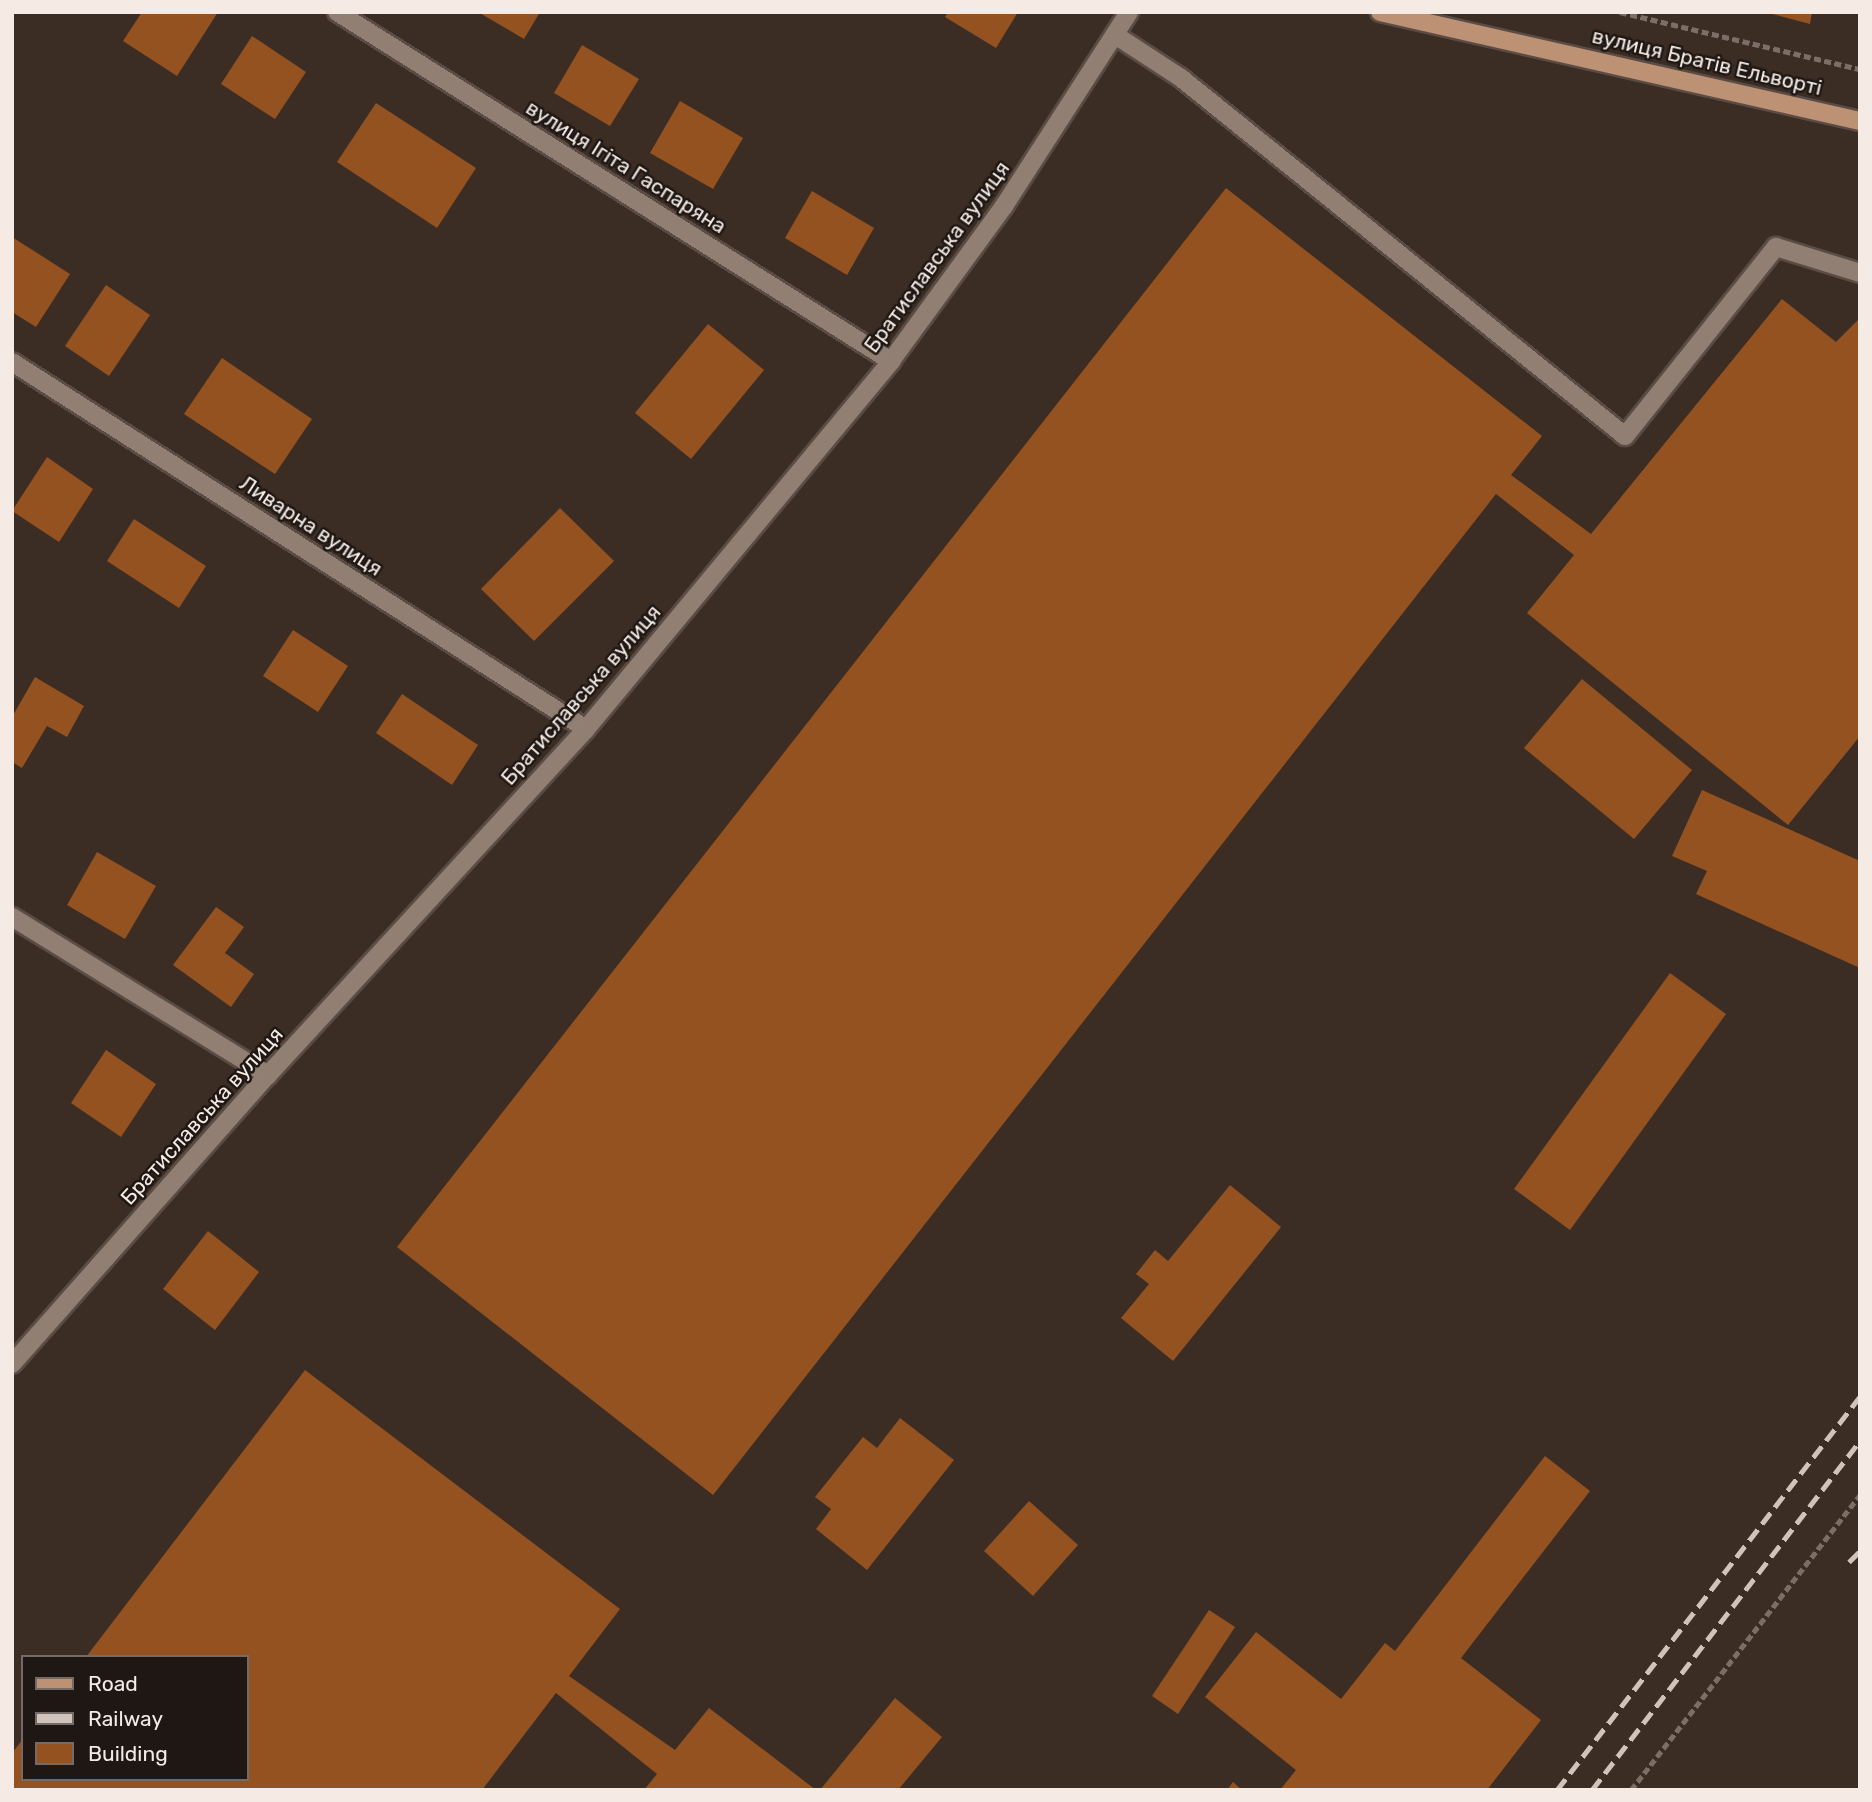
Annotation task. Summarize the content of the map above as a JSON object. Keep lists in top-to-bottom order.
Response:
{
  "streets": {
    "main road": ["вулиця Братів Ельворті"],
    "street": ["вулиця Ігіта Гаспаряна", "Братиславська вулиця", "Ливарна вулиця"]
  },
  "crossings": [
    ["вулиця Ігіта Гаспаряна", "Братиславська вулиця"],
    ["Братиславська вулиця", "Ливарна вулиця"]
  ],
  "legend": ["Road", "Railway", "Building"]
}
